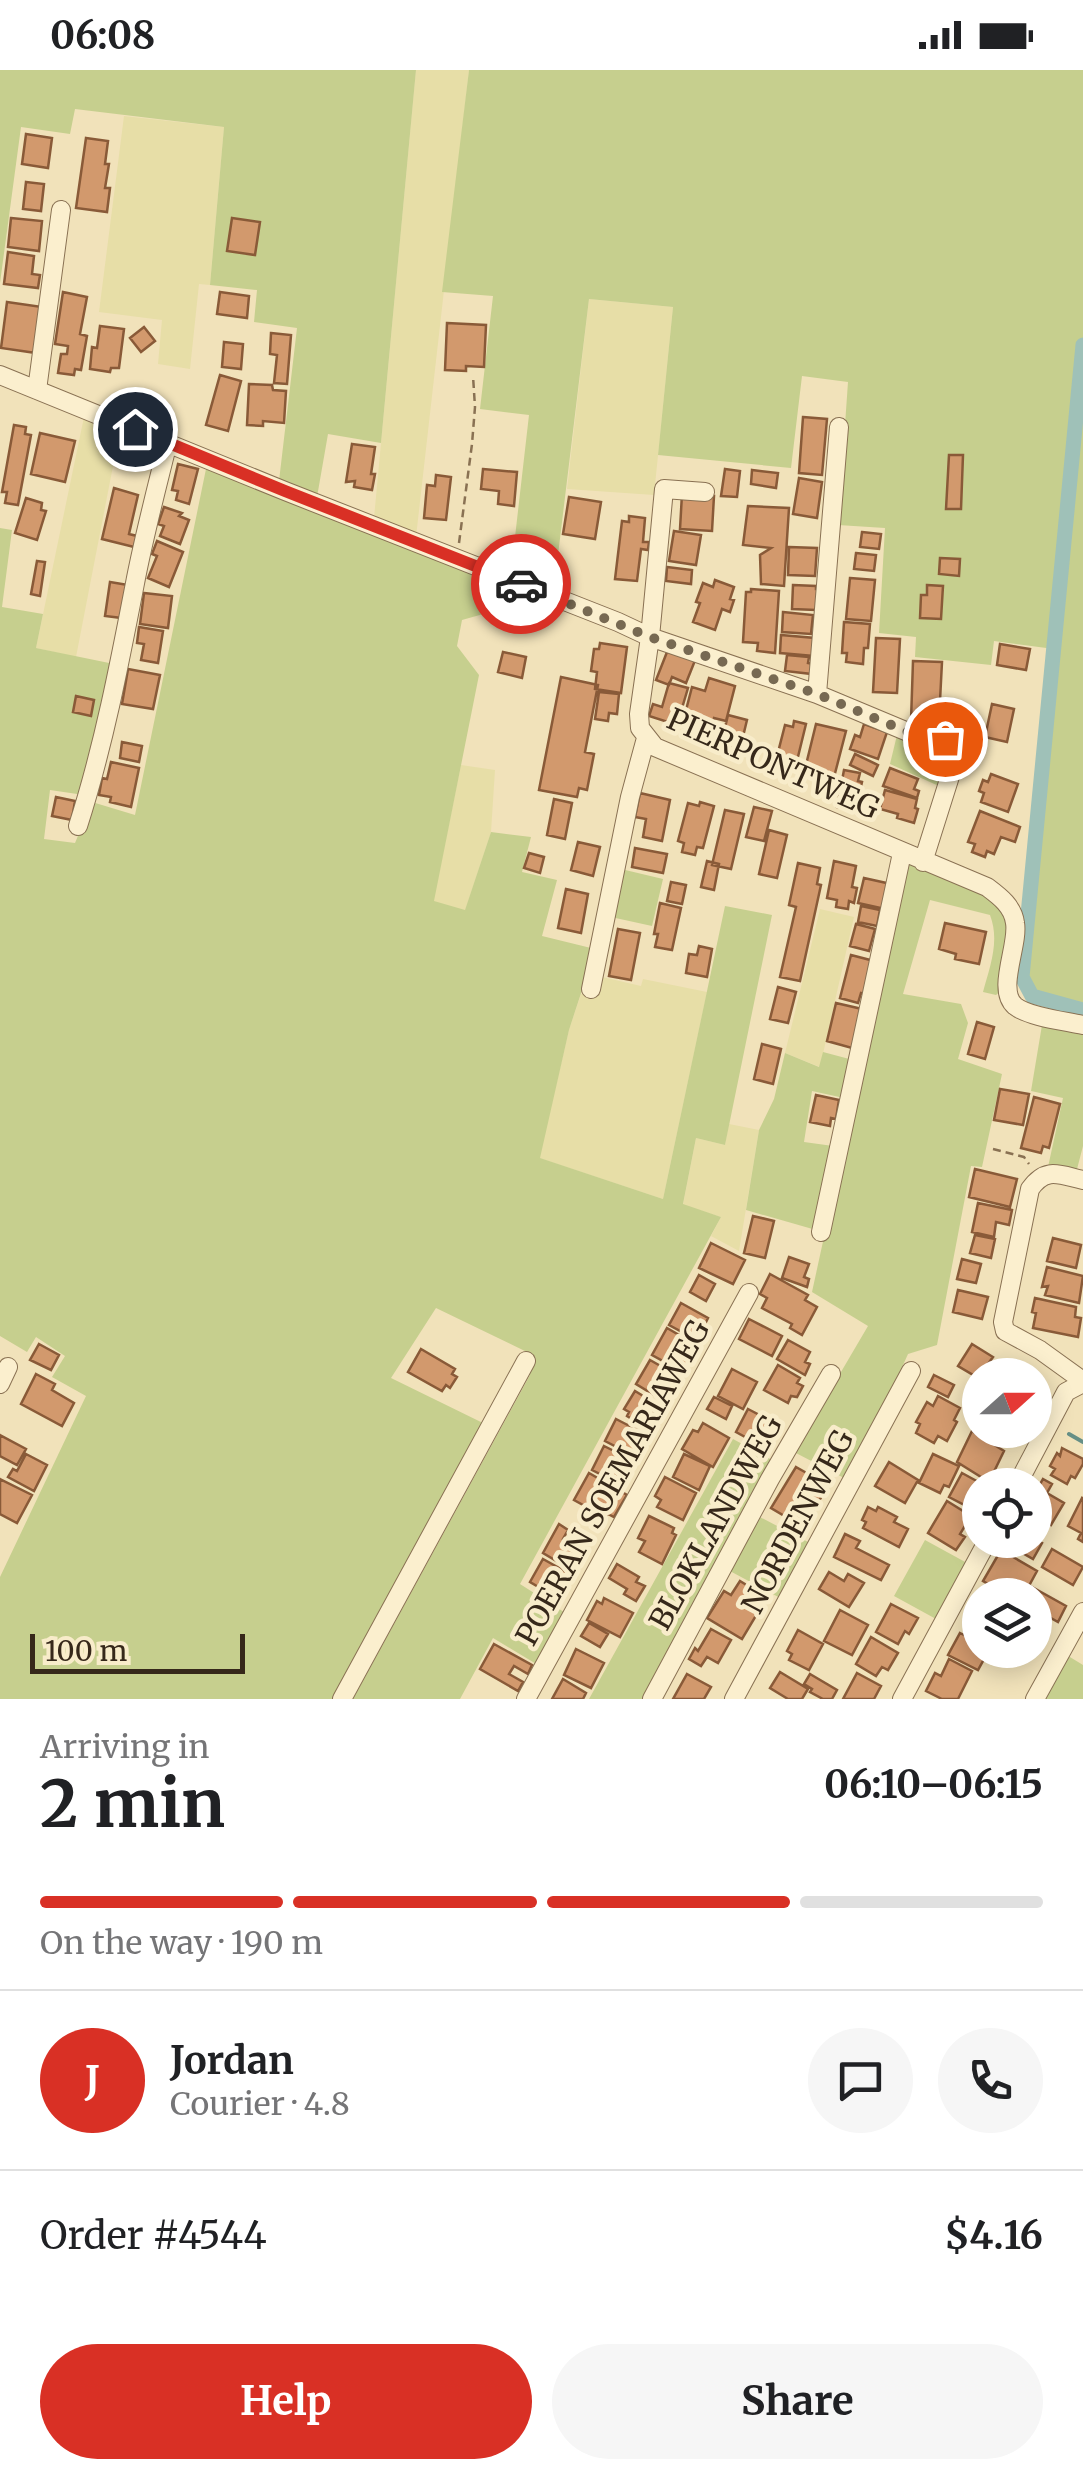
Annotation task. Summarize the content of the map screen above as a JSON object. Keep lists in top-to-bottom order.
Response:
{
  "streets": {
    "street": [
      "PIERPONTWEG",
      "POERAN SOEMARIAWEG",
      "NORDENWEG",
      "BLOKLANDWEG"
    ]
  },
  "scale_bar": "100 m",
  "north": "right",
  "page": {
    "status": "06:08",
    "scale": "100 m",
    "heading": ["2 min", "Arriving in", "06:10–06:15"],
    "panel": [
      "Jordan",
      "Courier · 4.8",
      "Order #4544",
      "$4.16"
    ],
    "bar": "On the way · 190 m",
    "round": "J",
    "buttons": ["Help", "Share"]
  }
}
